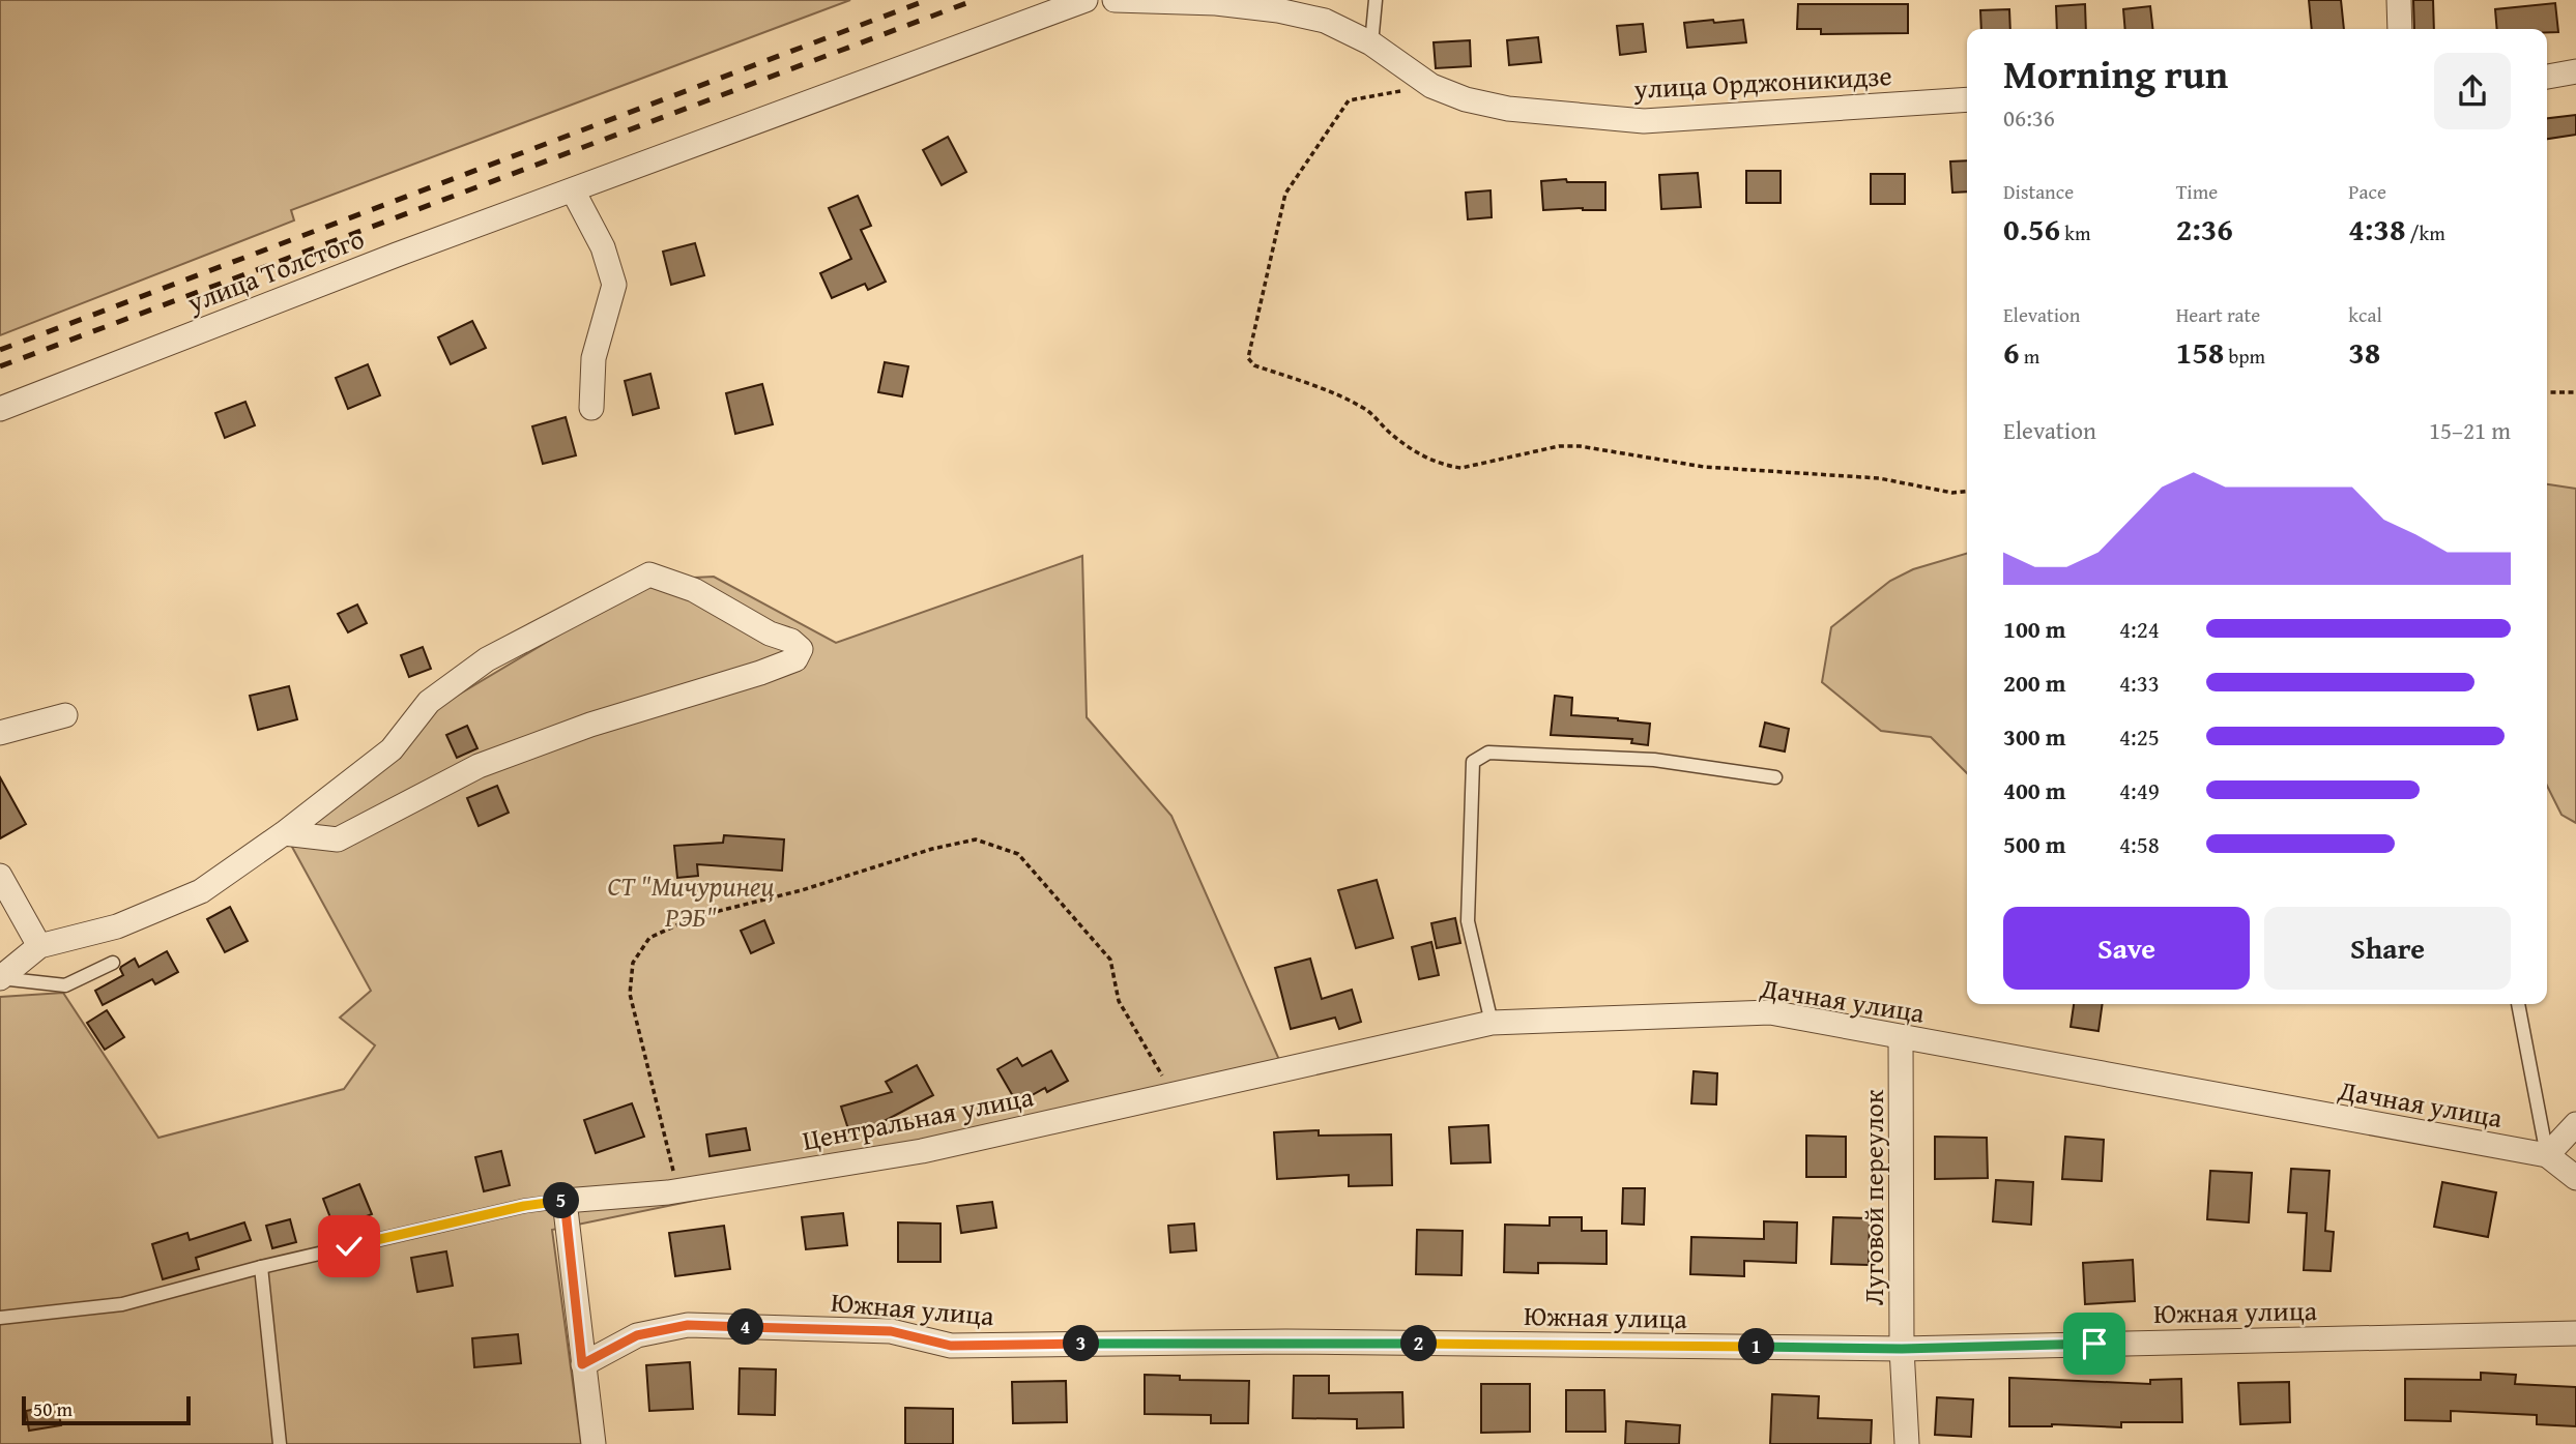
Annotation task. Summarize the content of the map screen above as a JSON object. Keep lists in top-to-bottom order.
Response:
{
  "streets": {
    "street": [
      "улица Орджоникидзе",
      "улица Толстого",
      "Дачная улица",
      "Центральная улица",
      "Луговой переулок",
      "Южная улица"
    ]
  },
  "crossings": [
    ["Дачная улица", "Центральная улица"],
    ["Дачная улица", "Луговой переулок"],
    ["Луговой переулок", "Южная улица"]
  ],
  "parks": ["СТ \"Мичуринец РЭБ\""],
  "scale_bar": "50 m",
  "page": {
    "heading": ["Morning run", "06:36"],
    "stats": [
      ["Distance", "0.56 km"],
      ["Time", "2:36"],
      ["Pace", "4:38 /km"],
      ["Elevation", "6 m"],
      ["Heart rate", "158 bpm"],
      ["kcal", "38"]
    ],
    "chart": ["Elevation", "15–21 m"],
    "list": [
      {
        "name": "100 m",
        "note": "4:24"
      },
      {
        "name": "200 m",
        "note": "4:33"
      },
      {
        "name": "300 m",
        "note": "4:25"
      },
      {
        "name": "400 m",
        "note": "4:49"
      },
      {
        "name": "500 m",
        "note": "4:58"
      }
    ],
    "buttons": ["Save", "Share"],
    "pins": [
      "5",
      "4",
      "2",
      "3",
      "1"
    ],
    "scale": "50 m"
  }
}
